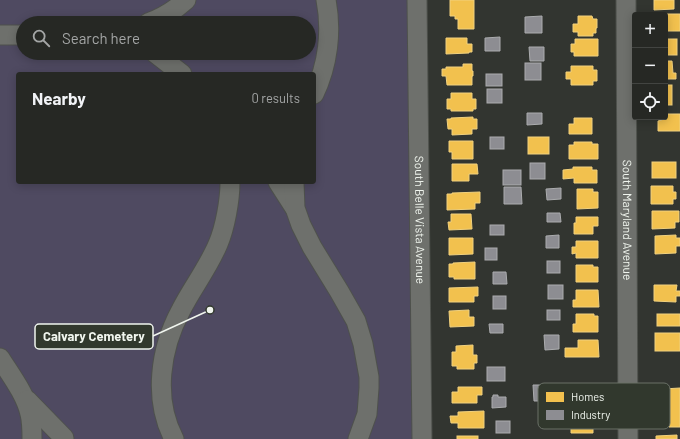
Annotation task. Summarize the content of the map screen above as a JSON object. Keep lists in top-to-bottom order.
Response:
{
  "streets": {
    "street": ["South Belle Vista Avenue", "South Maryland Avenue"]
  },
  "places": ["Calvary Cemetery"],
  "legend": ["Homes", "Industry"],
  "page": {
    "map_buttons": ["+", "−"],
    "search": "Search here",
    "heading": ["Nearby", "0 results"]
  }
}
